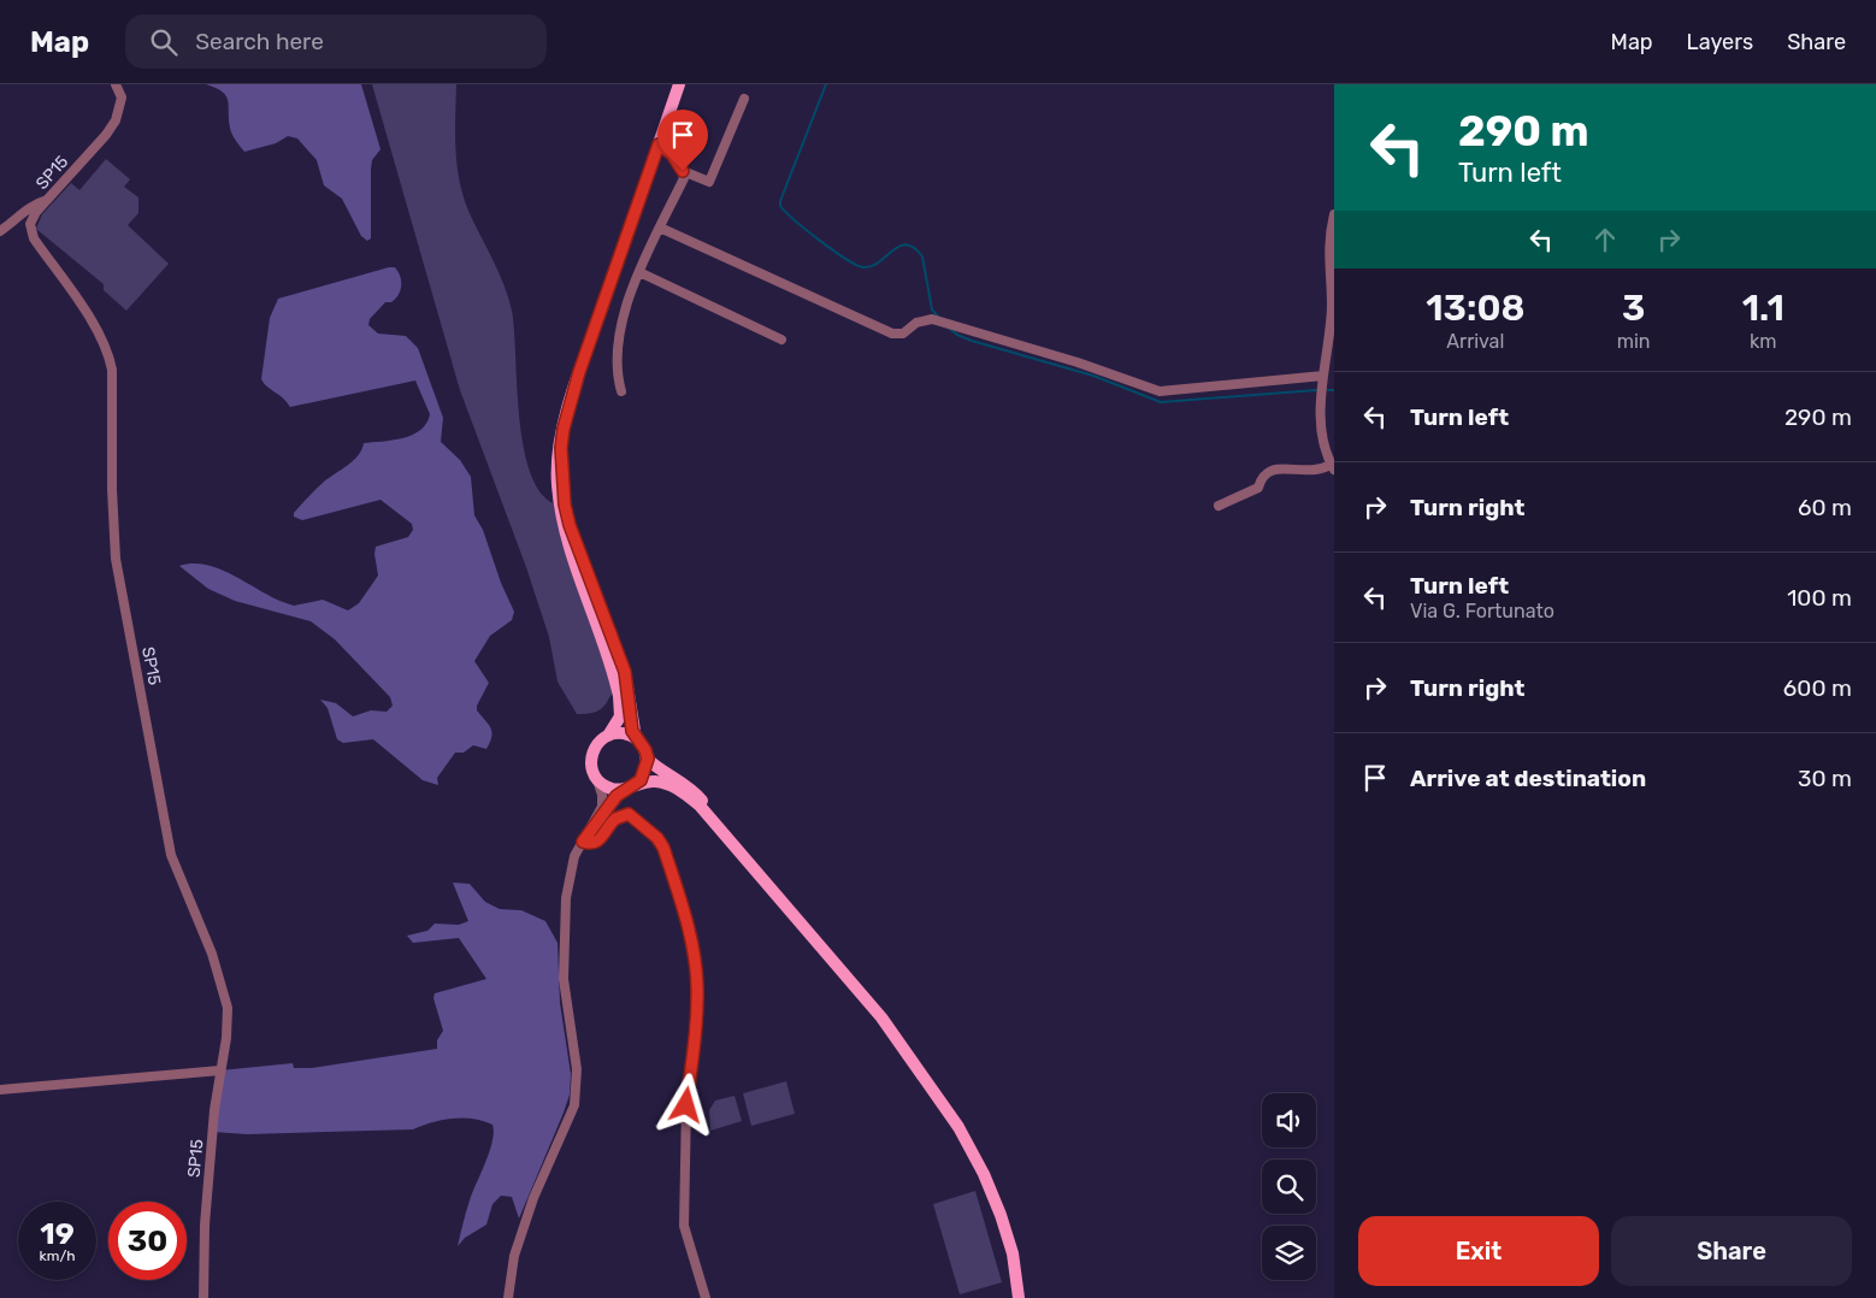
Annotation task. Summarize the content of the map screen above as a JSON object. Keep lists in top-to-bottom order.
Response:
{
  "streets": {
    "street": ["SP15"]
  },
  "page": {
    "header": "Map",
    "search": "Search here",
    "nav": ["Map", "Layers", "Share"],
    "turn": ["290 m", "Turn left"],
    "eta": [
      "13:08",
      "Arrival",
      "3",
      "min",
      "1.1",
      "km"
    ],
    "list": [
      {
        "name": "Turn left",
        "value": "290 m"
      },
      {
        "name": "Turn right",
        "value": "60 m"
      },
      {
        "name": "Turn left",
        "note": "Via G. Fortunato",
        "value": "100 m"
      },
      {
        "name": "Turn right",
        "value": "600 m"
      },
      {
        "name": "Arrive at destination",
        "value": "30 m"
      }
    ],
    "speed": "19 km/h",
    "limit": "30",
    "buttons": ["Exit", "Share"]
  }
}
